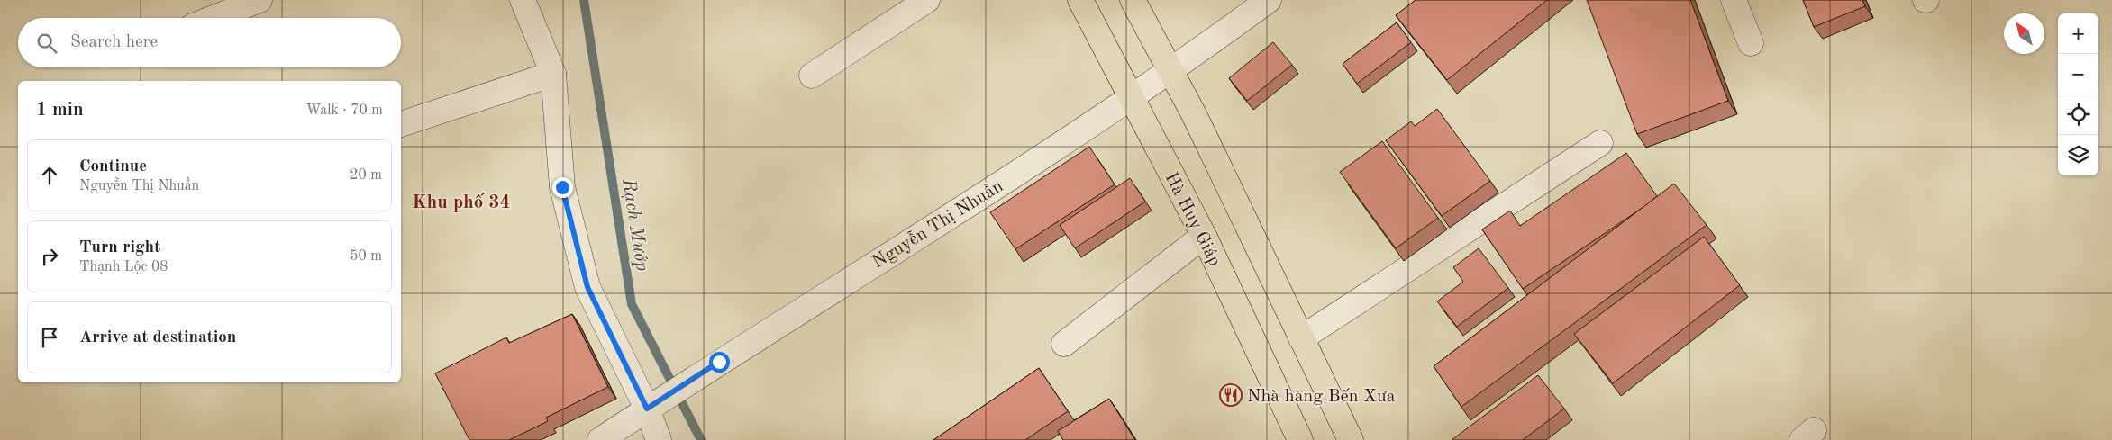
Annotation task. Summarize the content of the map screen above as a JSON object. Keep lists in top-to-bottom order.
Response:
{
  "streets": {
    "main road": ["Hà Huy Giáp"],
    "street": ["Nguyễn Thị Nhuần"]
  },
  "crossings": [
    ["Hà Huy Giáp", "Nguyễn Thị Nhuần"]
  ],
  "districts": ["Khu phố 34"],
  "water": ["Rạch Mướp"],
  "places": {
    "restaurant": ["Nhà hàng Bến Xưa"]
  },
  "north": "top left",
  "page": {
    "map_buttons": ["+", "−"],
    "search": "Search here",
    "heading": ["1 min", "Walk · 70 m"],
    "list": [
      ["Continue", "Nguyễn Thị Nhuần", "20 m"],
      ["Turn right", "Thạnh Lộc 08", "50 m"],
      "Arrive at destination"
    ]
  }
}
